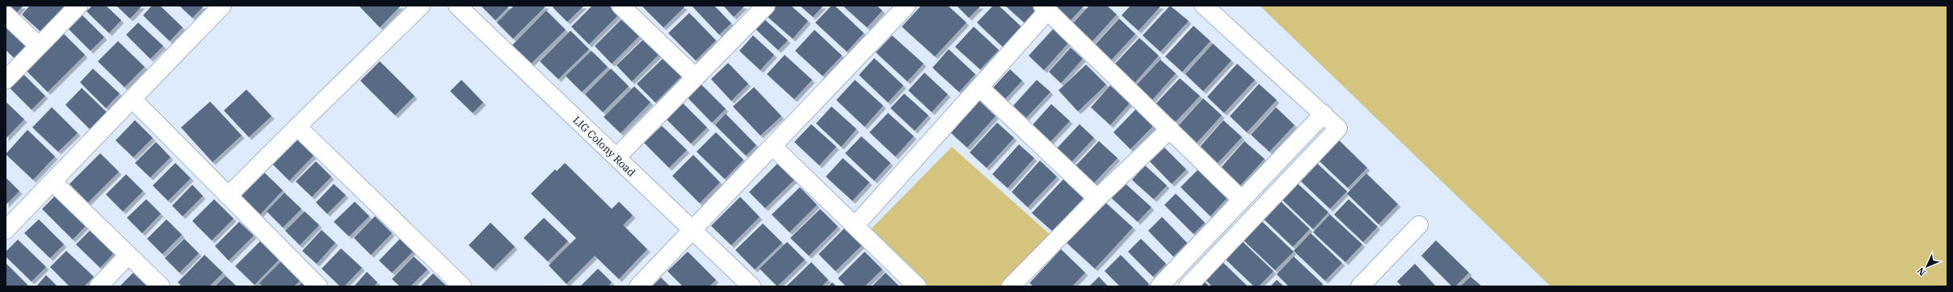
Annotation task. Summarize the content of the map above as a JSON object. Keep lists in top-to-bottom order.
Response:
{
  "streets": {
    "street": ["LIG Colony Road"]
  },
  "north": "bottom left"
}
